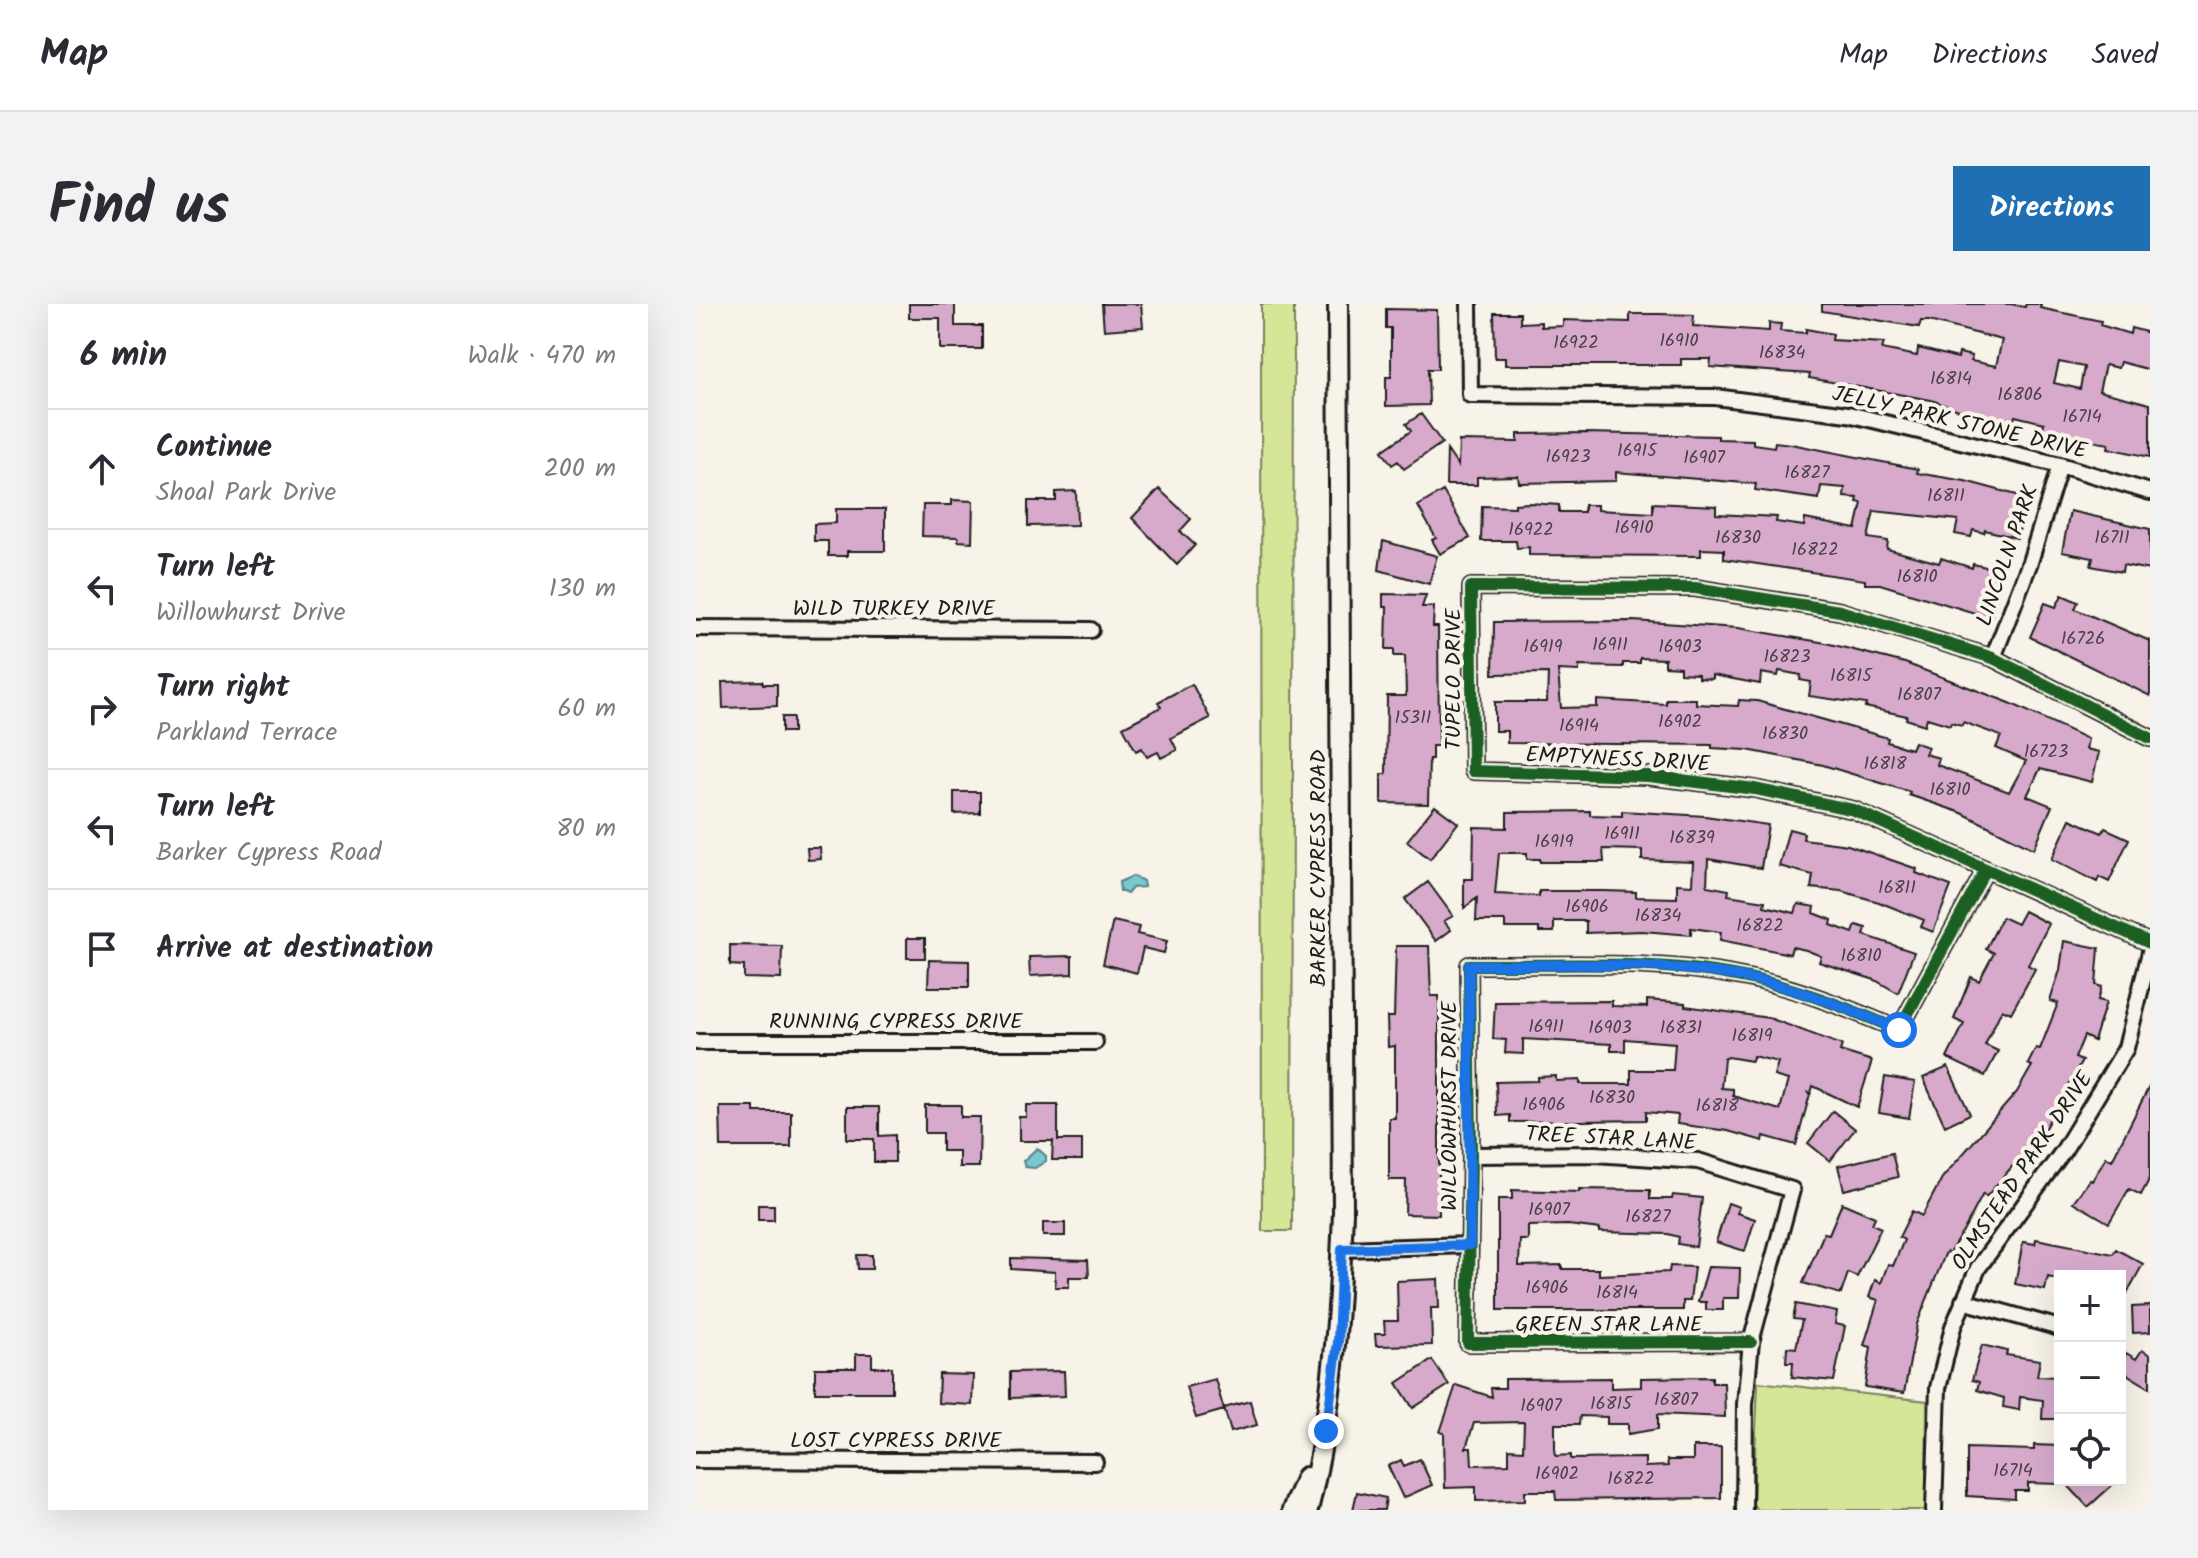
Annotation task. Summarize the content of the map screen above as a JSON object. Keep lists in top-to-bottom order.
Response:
{
  "streets": {
    "street": [
      "JELLY PARK STONE DRIVE",
      "LINCOLN PARK",
      "WILD TURKEY DRIVE",
      "TUPELO DRIVE",
      "EMPTYNESS DRIVE",
      "BARKER CYPRESS ROAD",
      "RUNNING CYPRESS DRIVE",
      "WILLOWHURST DRIVE",
      "TREE STAR LANE",
      "OLMSTEAD PARK DRIVE",
      "GREEN STAR LANE",
      "LOST CYPRESS DRIVE"
    ]
  },
  "crossings": [
    ["JELLY PARK STONE DRIVE", "LINCOLN PARK"],
    ["LINCOLN PARK", "TUPELO DRIVE"],
    ["TUPELO DRIVE", "EMPTYNESS DRIVE"],
    ["EMPTYNESS DRIVE", "WILLOWHURST DRIVE"],
    ["WILLOWHURST DRIVE", "TREE STAR LANE"],
    ["WILLOWHURST DRIVE", "GREEN STAR LANE"],
    ["TREE STAR LANE", "GREEN STAR LANE"]
  ],
  "house_numbers": [
    "16910",
    "16922",
    "16834",
    "16814",
    "16806",
    "16714",
    "16915",
    "16923",
    "16907",
    "16827",
    "16811",
    "16910",
    "16922",
    "16830",
    "16711",
    "16822",
    "16810",
    "16726",
    "16911",
    "16919",
    "16903",
    "16823",
    "16815",
    "16807",
    "15311",
    "16902",
    "16914",
    "16830",
    "16723",
    "16818",
    "16810",
    "16911",
    "16839",
    "16919",
    "16811",
    "16906",
    "16834",
    "16822",
    "16810",
    "16911",
    "16903",
    "16831",
    "16819",
    "16830",
    "16906",
    "16818",
    "16907",
    "16827",
    "16906",
    "16814",
    "16807",
    "16815",
    "16907",
    "16714",
    "16902",
    "16822"
  ],
  "page": {
    "header": "Map",
    "nav": ["Map", "Directions", "Saved"],
    "title": "Find us",
    "buttons": "Directions",
    "heading": ["6 min", "Walk · 470 m"],
    "list": [
      ["Continue", "Shoal Park Drive", "200 m"],
      ["Turn left", "Willowhurst Drive", "130 m"],
      ["Turn right", "Parkland Terrace", "60 m"],
      ["Turn left", "Barker Cypress Road", "80 m"],
      "Arrive at destination"
    ],
    "map_buttons": ["+", "−"]
  }
}
